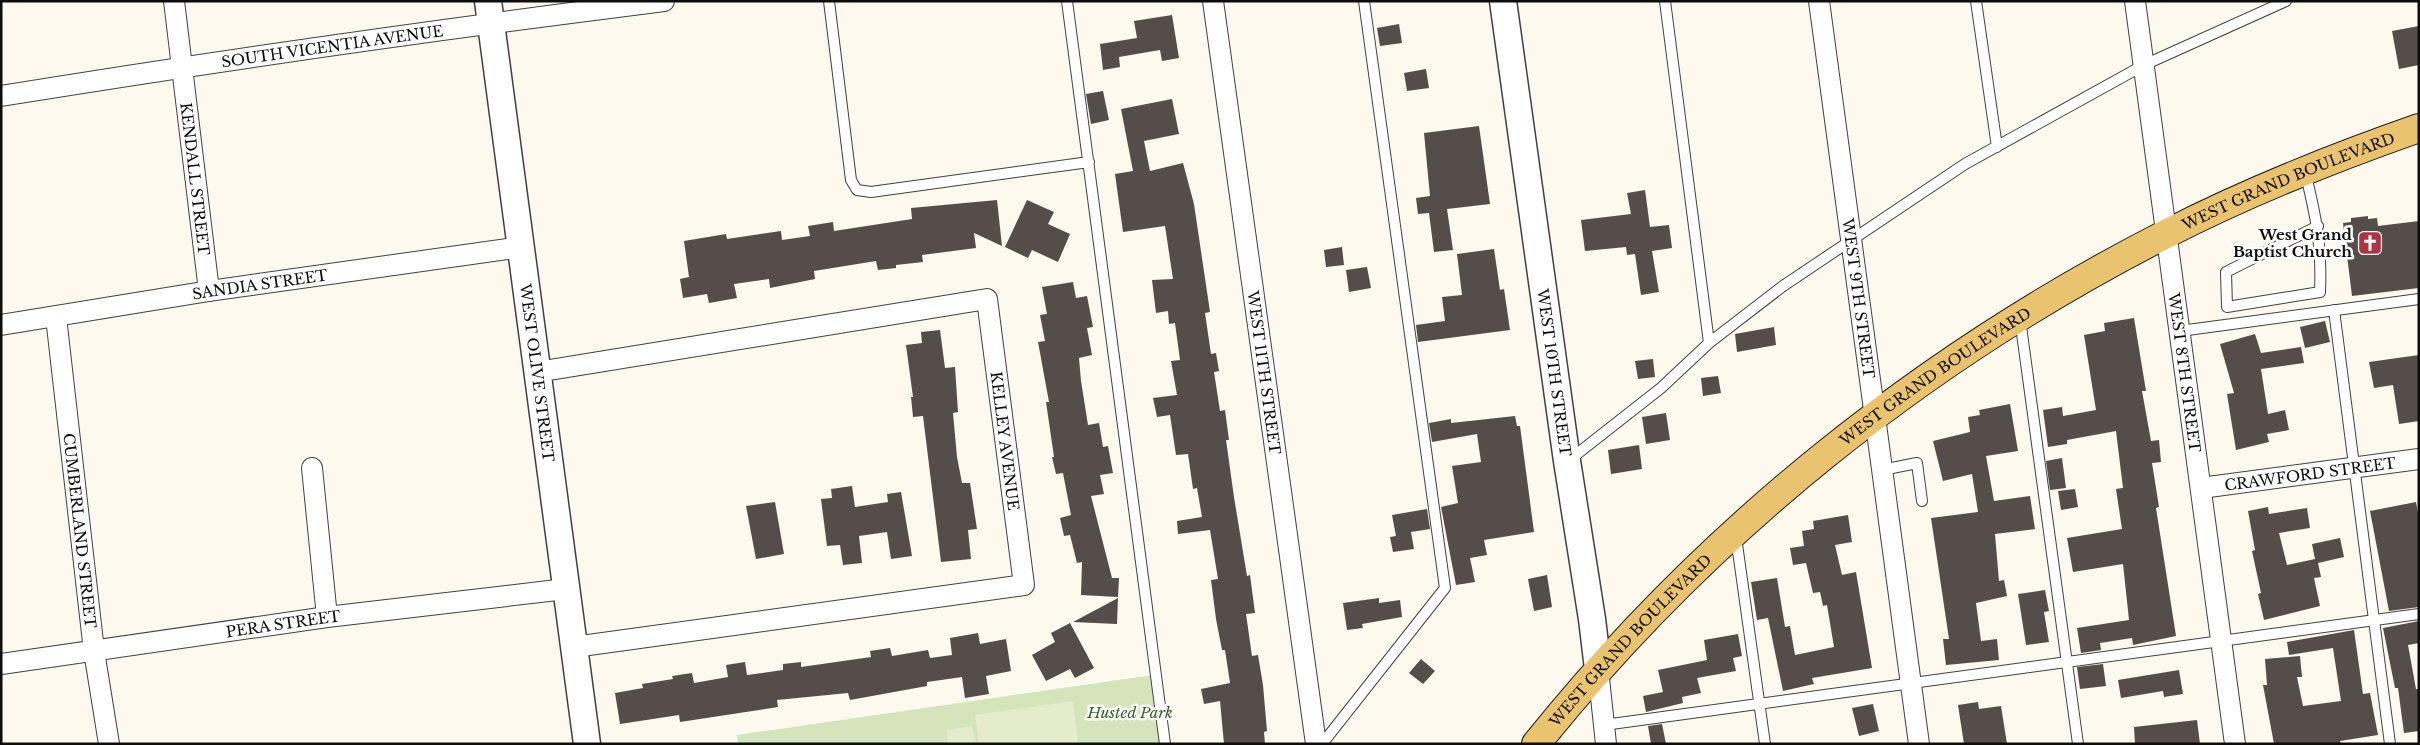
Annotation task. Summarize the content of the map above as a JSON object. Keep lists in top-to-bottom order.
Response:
{
  "streets": {
    "main road": ["WEST GRAND BOULEVARD"],
    "street": [
      "SOUTH VICENTIA AVENUE",
      "KENDALL STREET",
      "SANDIA STREET",
      "WEST 9TH STREET",
      "WEST 11TH STREET",
      "WEST 10TH STREET",
      "WEST 8TH STREET",
      "WEST OLIVE STREET",
      "KELLEY AVENUE",
      "CRAWFORD STREET",
      "CUMBERLAND STREET",
      "PERA STREET"
    ]
  },
  "crossings": [
    ["SOUTH VICENTIA AVENUE", "KENDALL STREET"],
    ["SOUTH VICENTIA AVENUE", "WEST OLIVE STREET"],
    ["KENDALL STREET", "SANDIA STREET"],
    ["WEST GRAND BOULEVARD", "WEST 9TH STREET"],
    ["WEST GRAND BOULEVARD", "WEST 10TH STREET"],
    ["WEST GRAND BOULEVARD", "WEST 8TH STREET"],
    ["SANDIA STREET", "WEST OLIVE STREET"],
    ["SANDIA STREET", "CUMBERLAND STREET"],
    ["WEST 8TH STREET", "CRAWFORD STREET"],
    ["WEST OLIVE STREET", "KELLEY AVENUE"],
    ["WEST OLIVE STREET", "PERA STREET"],
    ["CUMBERLAND STREET", "PERA STREET"]
  ],
  "parks": ["Husted Park"],
  "places": {
    "church": ["West Grand Baptist Church"]
  }
}
